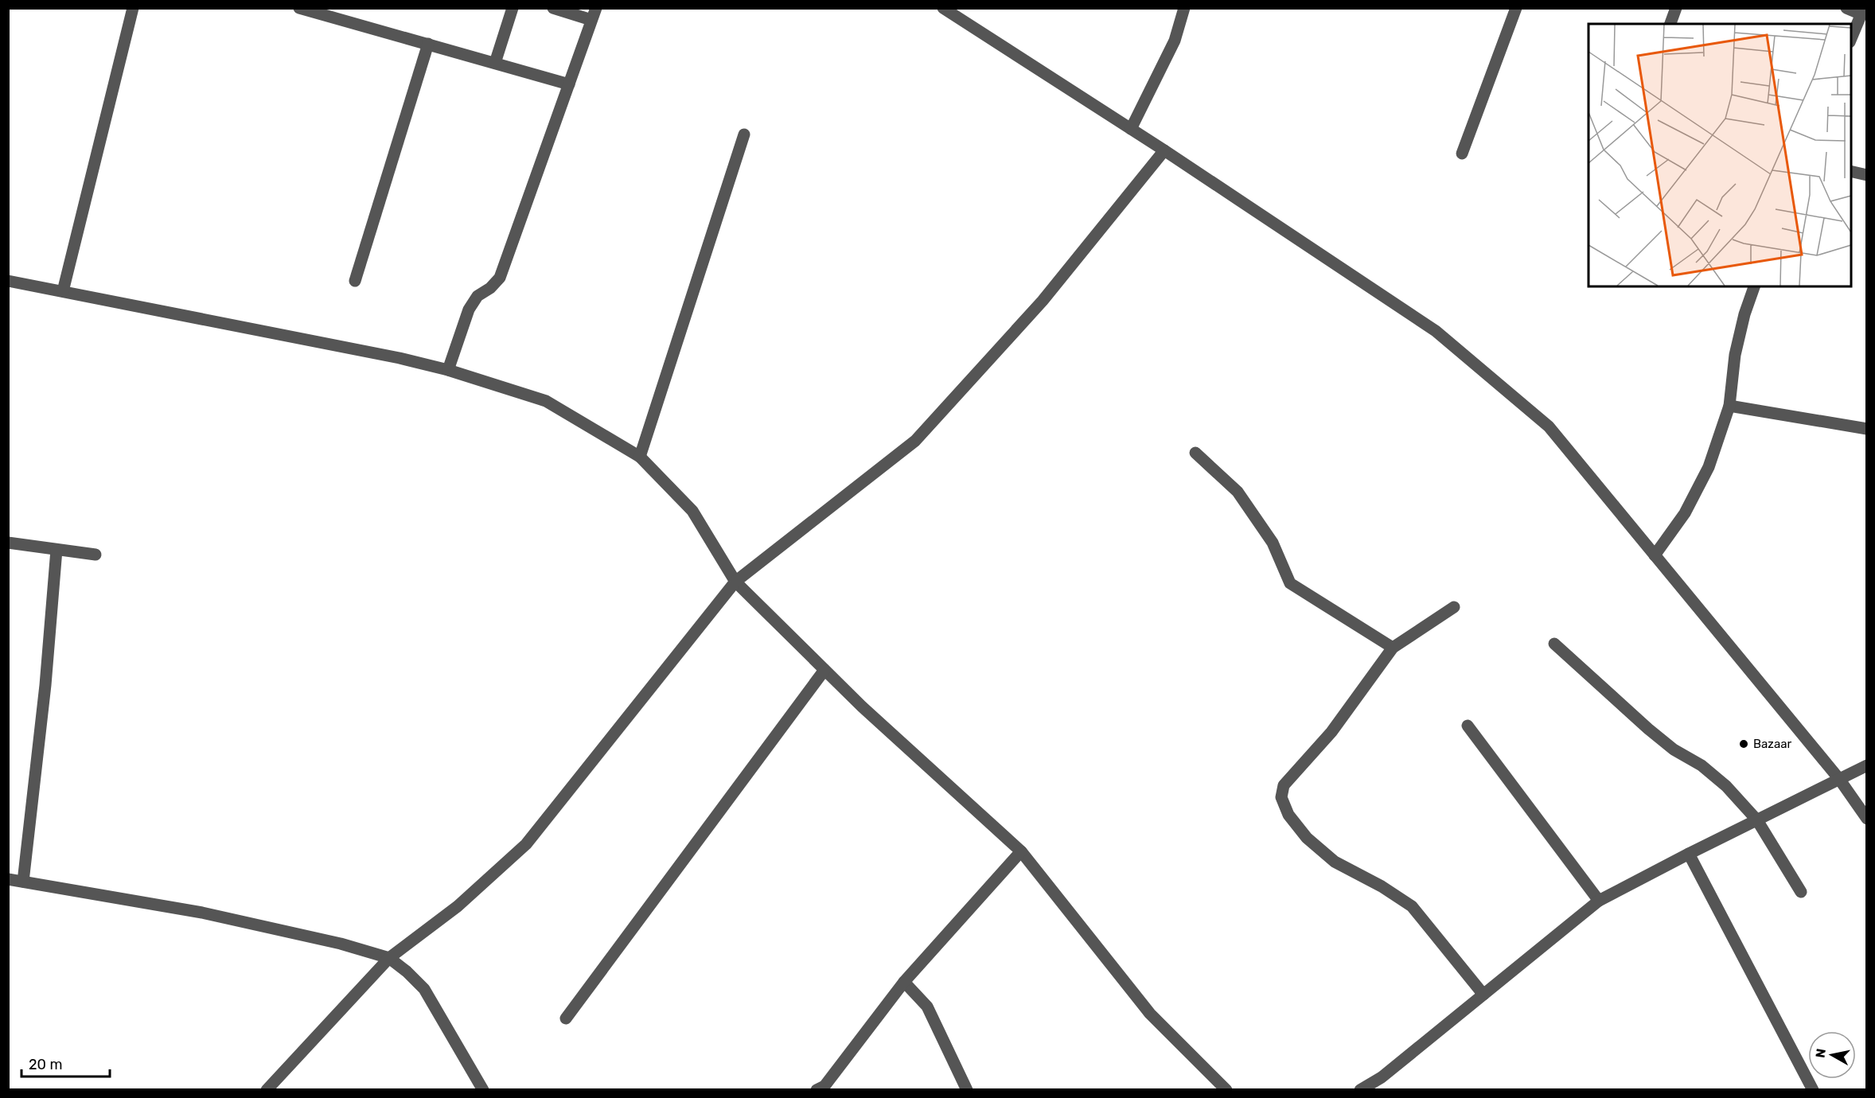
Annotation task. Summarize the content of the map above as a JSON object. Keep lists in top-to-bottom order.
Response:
{
  "places": ["Bazaar"],
  "scale_bar": "20 m",
  "north": "left"
}
